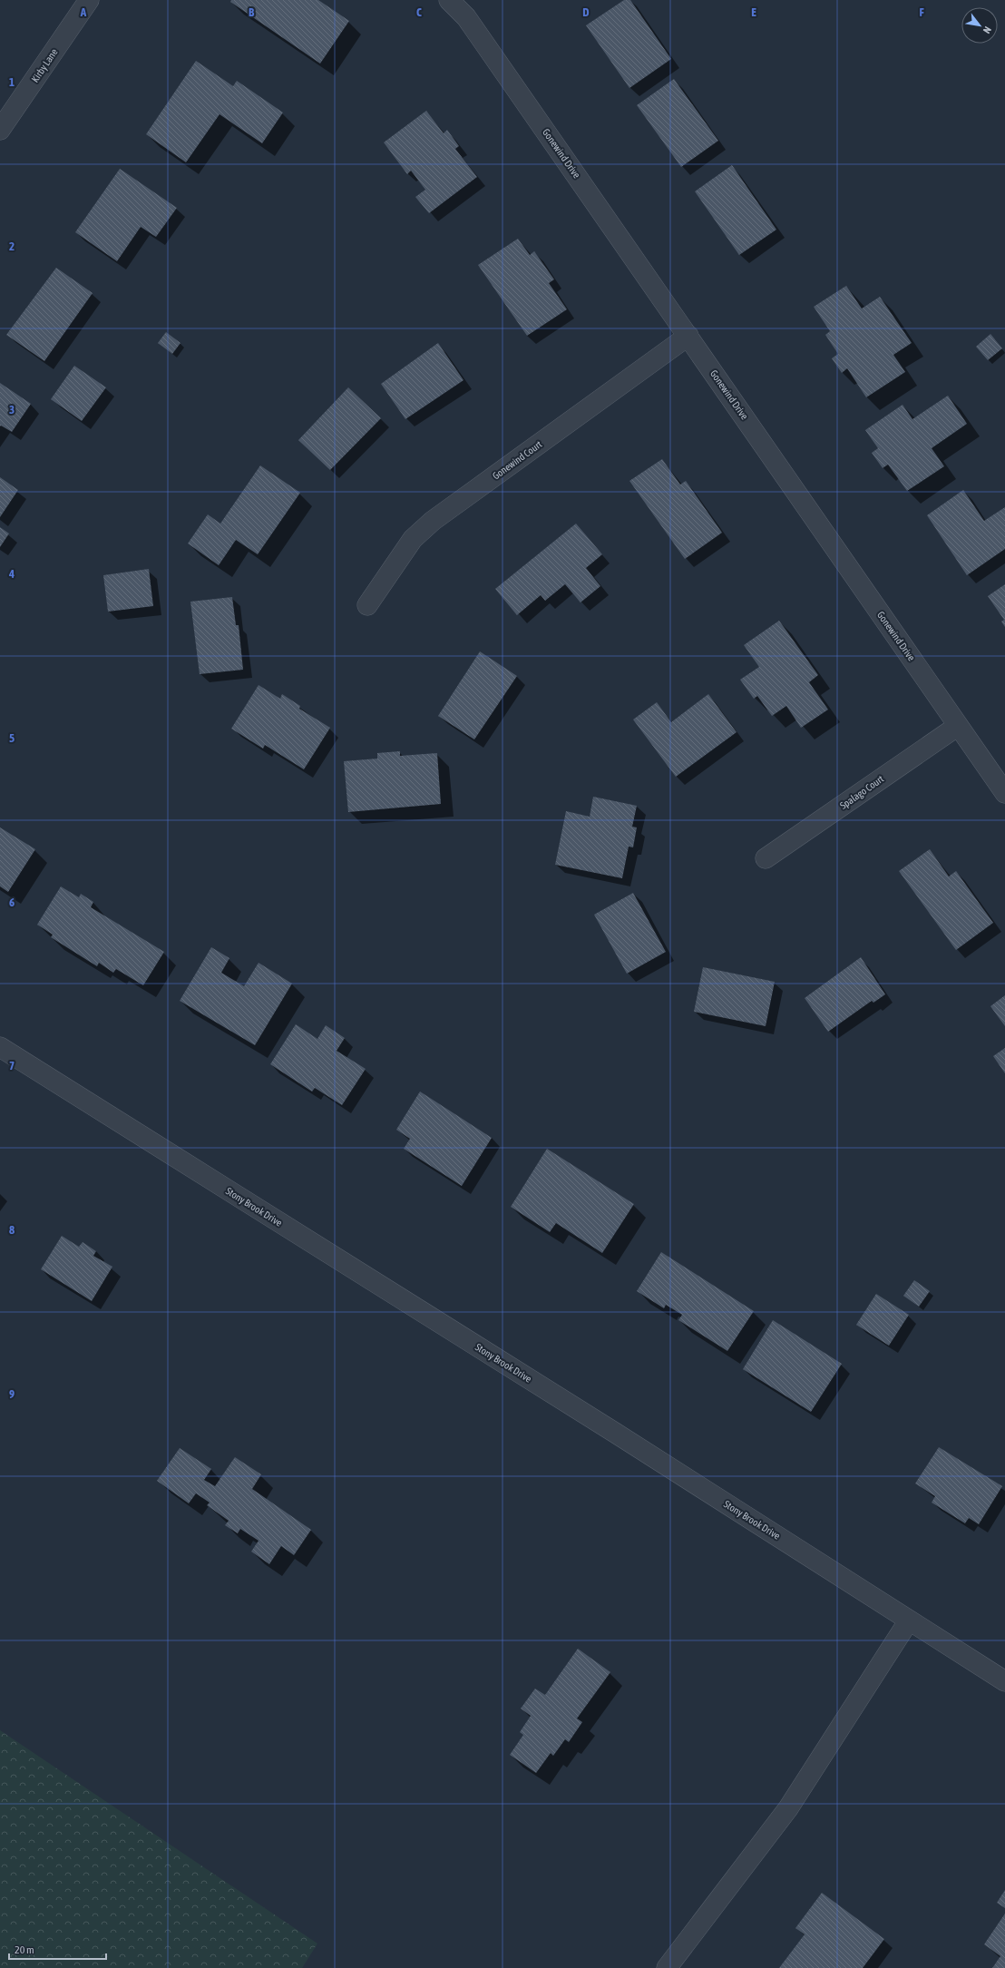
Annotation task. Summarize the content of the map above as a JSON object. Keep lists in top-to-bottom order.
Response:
{
  "streets": {
    "street": [
      "Kirby Lane",
      "Gonewind Drive",
      "Gonewind Court",
      "Spalago Court",
      "Stony Brook Drive"
    ]
  },
  "crossings": [
    ["Gonewind Drive", "Gonewind Court"],
    ["Gonewind Drive", "Spalago Court"]
  ],
  "scale_bar": "20 m",
  "north": "bottom right",
  "grid": {
    "columns": [
      "A",
      "B",
      "C",
      "D",
      "E",
      "F"
    ],
    "rows": [
      "1",
      "2",
      "3",
      "4",
      "5",
      "6",
      "7",
      "8",
      "9"
    ]
  }
}
